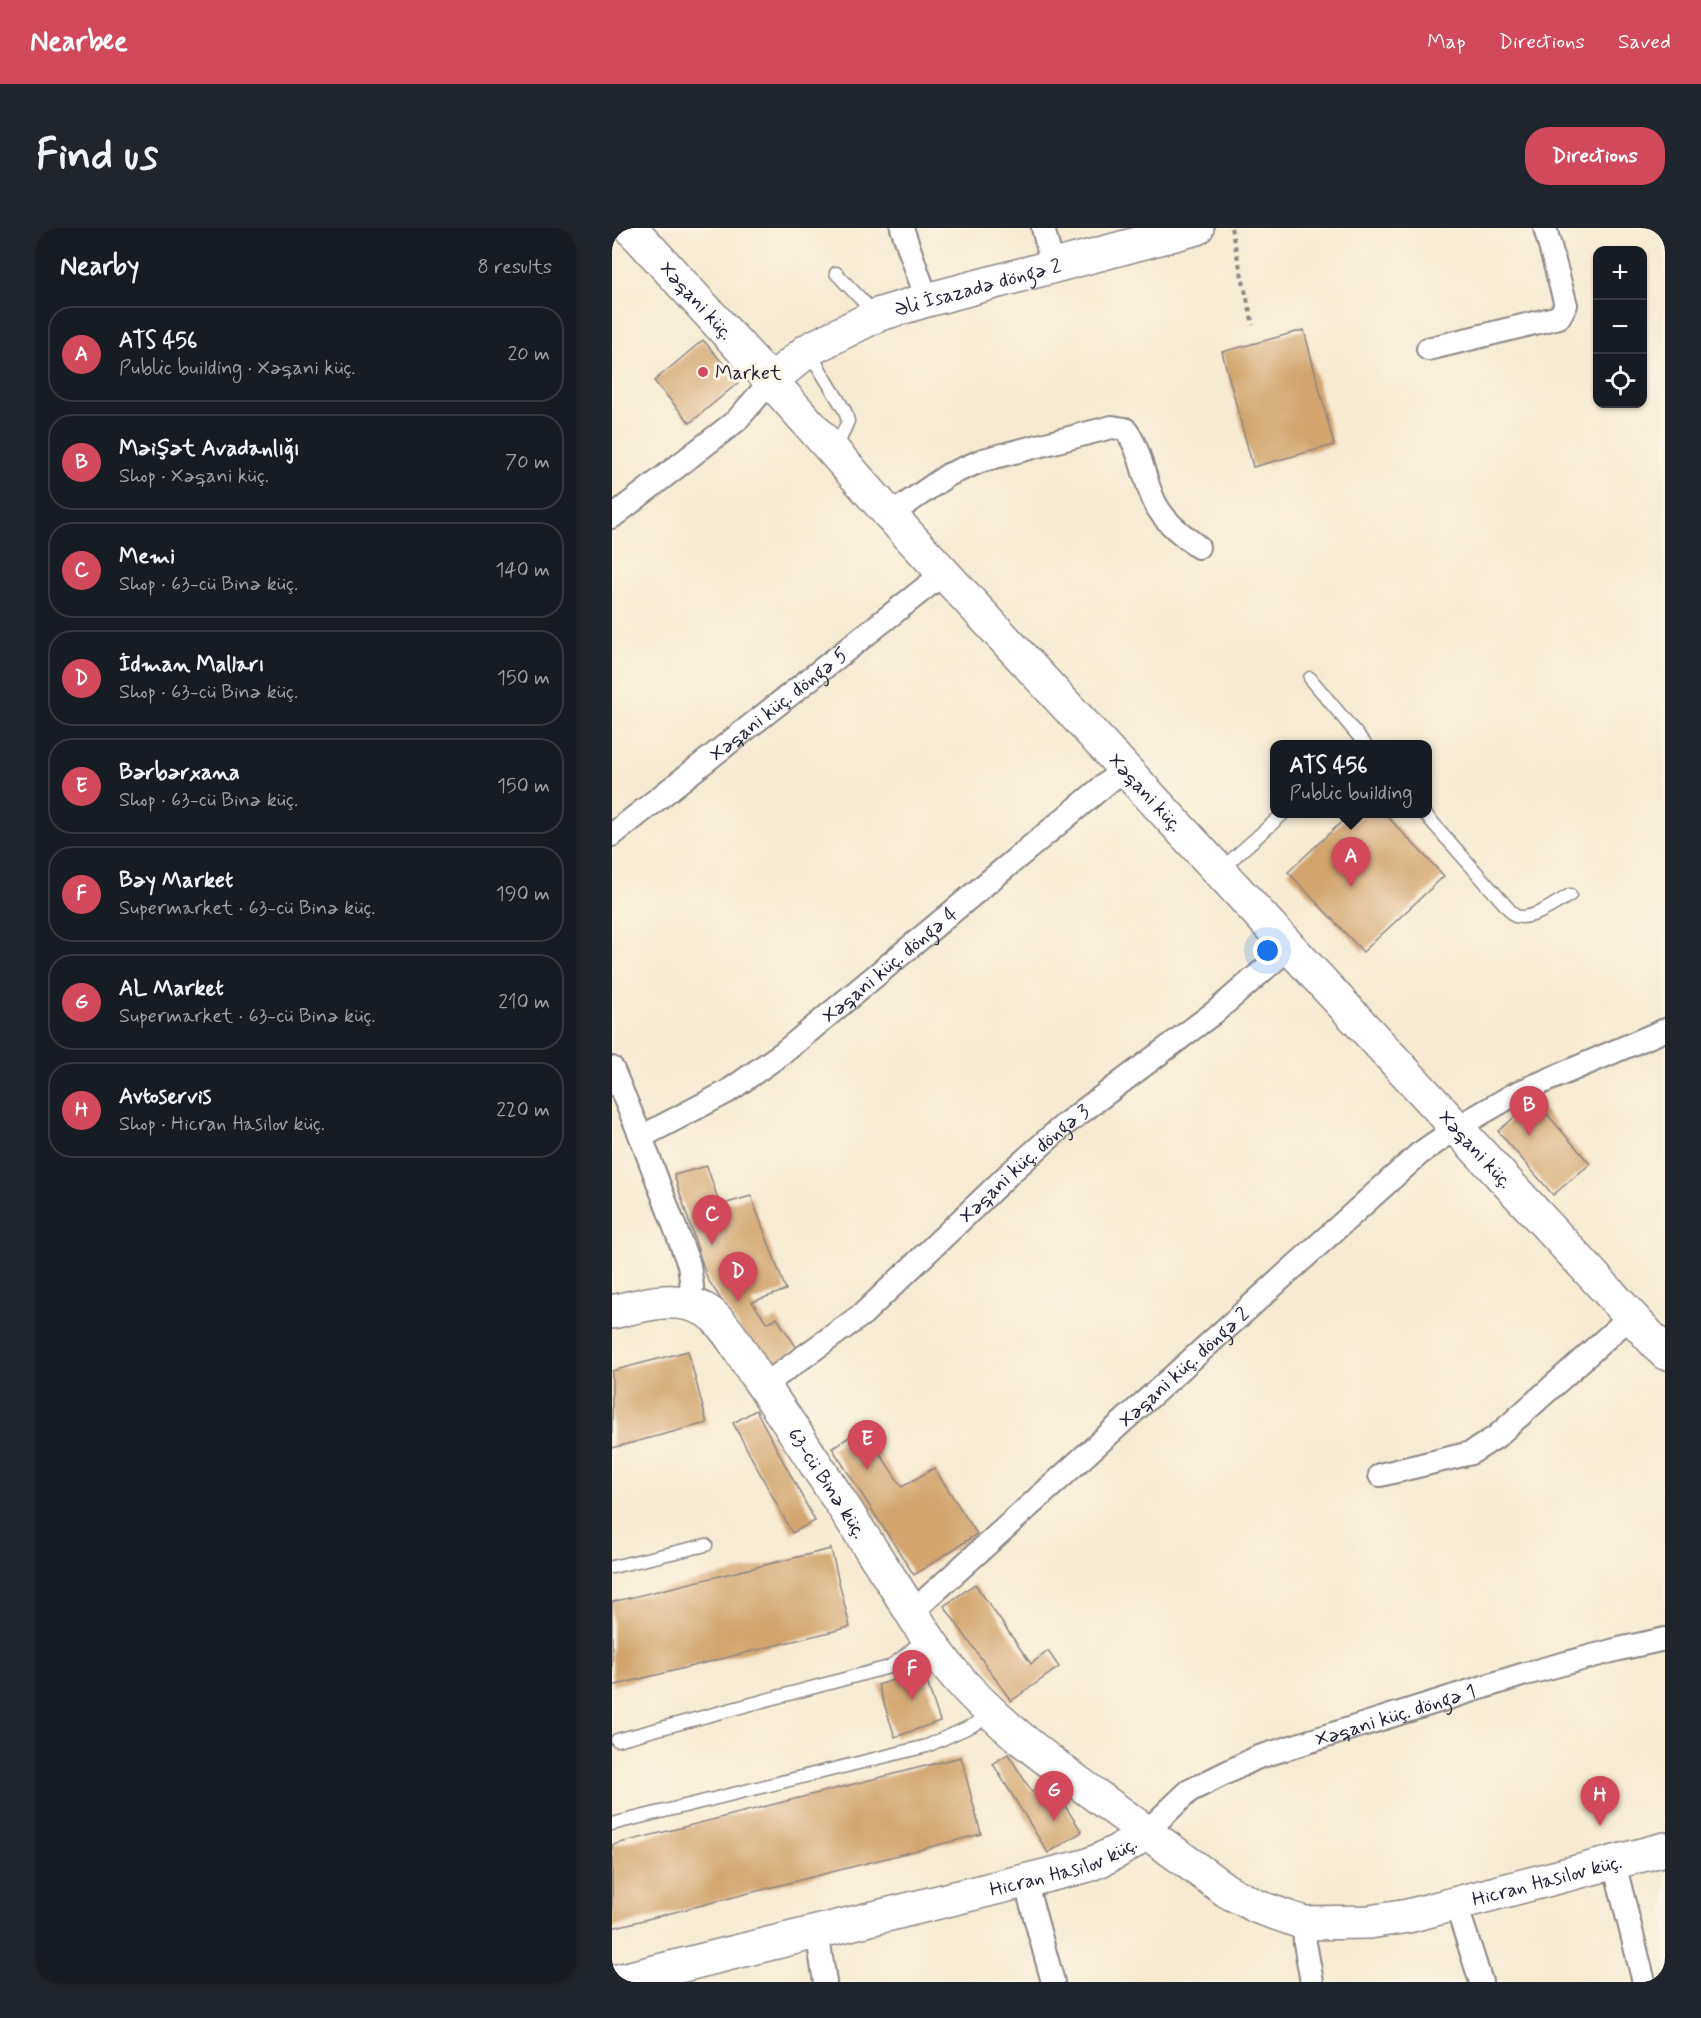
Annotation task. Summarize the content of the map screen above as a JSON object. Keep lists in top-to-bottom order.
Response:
{
  "streets": {
    "street": [
      "Əli İsazadə döngə 2",
      "Xəqani küç.",
      "Xəqani küç. döngə 5",
      "Xəqani küç. döngə 4",
      "Xəqani küç. döngə 3",
      "Xəqani küç. döngə 2",
      "63-cü Binə küç.",
      "Xəqani küç. döngə 1",
      "Hicran Hasilov küç."
    ]
  },
  "crossings": [
    ["Əli İsazadə döngə 2", "Xəqani küç."],
    ["Xəqani küç.", "Xəqani küç. döngə 5"],
    ["Xəqani küç.", "Xəqani küç. döngə 4"],
    ["Xəqani küç.", "Xəqani küç. döngə 3"],
    ["Xəqani küç.", "Xəqani küç. döngə 2"],
    ["Xəqani küç. döngə 3", "63-cü Binə küç."],
    ["Xəqani küç. döngə 2", "63-cü Binə küç."],
    ["63-cü Binə küç.", "Xəqani küç. döngə 1"],
    ["63-cü Binə küç.", "Hicran Hasilov küç."],
    ["Xəqani küç. döngə 1", "Hicran Hasilov küç."]
  ],
  "places": ["Market"],
  "page": {
    "header": "Nearbee",
    "nav": ["Map", "Directions", "Saved"],
    "buttons": "Directions",
    "title": "Find us",
    "heading": ["Nearby", "8 results"],
    "map_buttons": ["+", "−"],
    "list": [
      {
        "mark": "A",
        "name": "ATS 456",
        "note": "Public building · Xəqani küç.",
        "value": "20 m"
      },
      {
        "mark": "B",
        "name": "Məişət Avadanlığı",
        "note": "Shop · Xəqani küç.",
        "value": "70 m"
      },
      {
        "mark": "C",
        "name": "Memi",
        "note": "Shop · 63-cü Binə küç.",
        "value": "140 m"
      },
      {
        "mark": "D",
        "name": "İdman Malları",
        "note": "Shop · 63-cü Binə küç.",
        "value": "150 m"
      },
      {
        "mark": "E",
        "name": "Bərbərxana",
        "note": "Shop · 63-cü Binə küç.",
        "value": "150 m"
      },
      {
        "mark": "F",
        "name": "Bəy Market",
        "note": "Supermarket · 63-cü Binə küç.",
        "value": "190 m"
      },
      {
        "mark": "G",
        "name": "AL Market",
        "note": "Supermarket · 63-cü Binə küç.",
        "value": "210 m"
      },
      {
        "mark": "H",
        "name": "Avtoservis",
        "note": "Shop · Hicran Hasilov küç.",
        "value": "220 m"
      }
    ],
    "popup": ["ATS 456", "Public building"],
    "pins": [
      "A",
      "B",
      "C",
      "D",
      "E",
      "F",
      "G",
      "H"
    ]
  }
}
